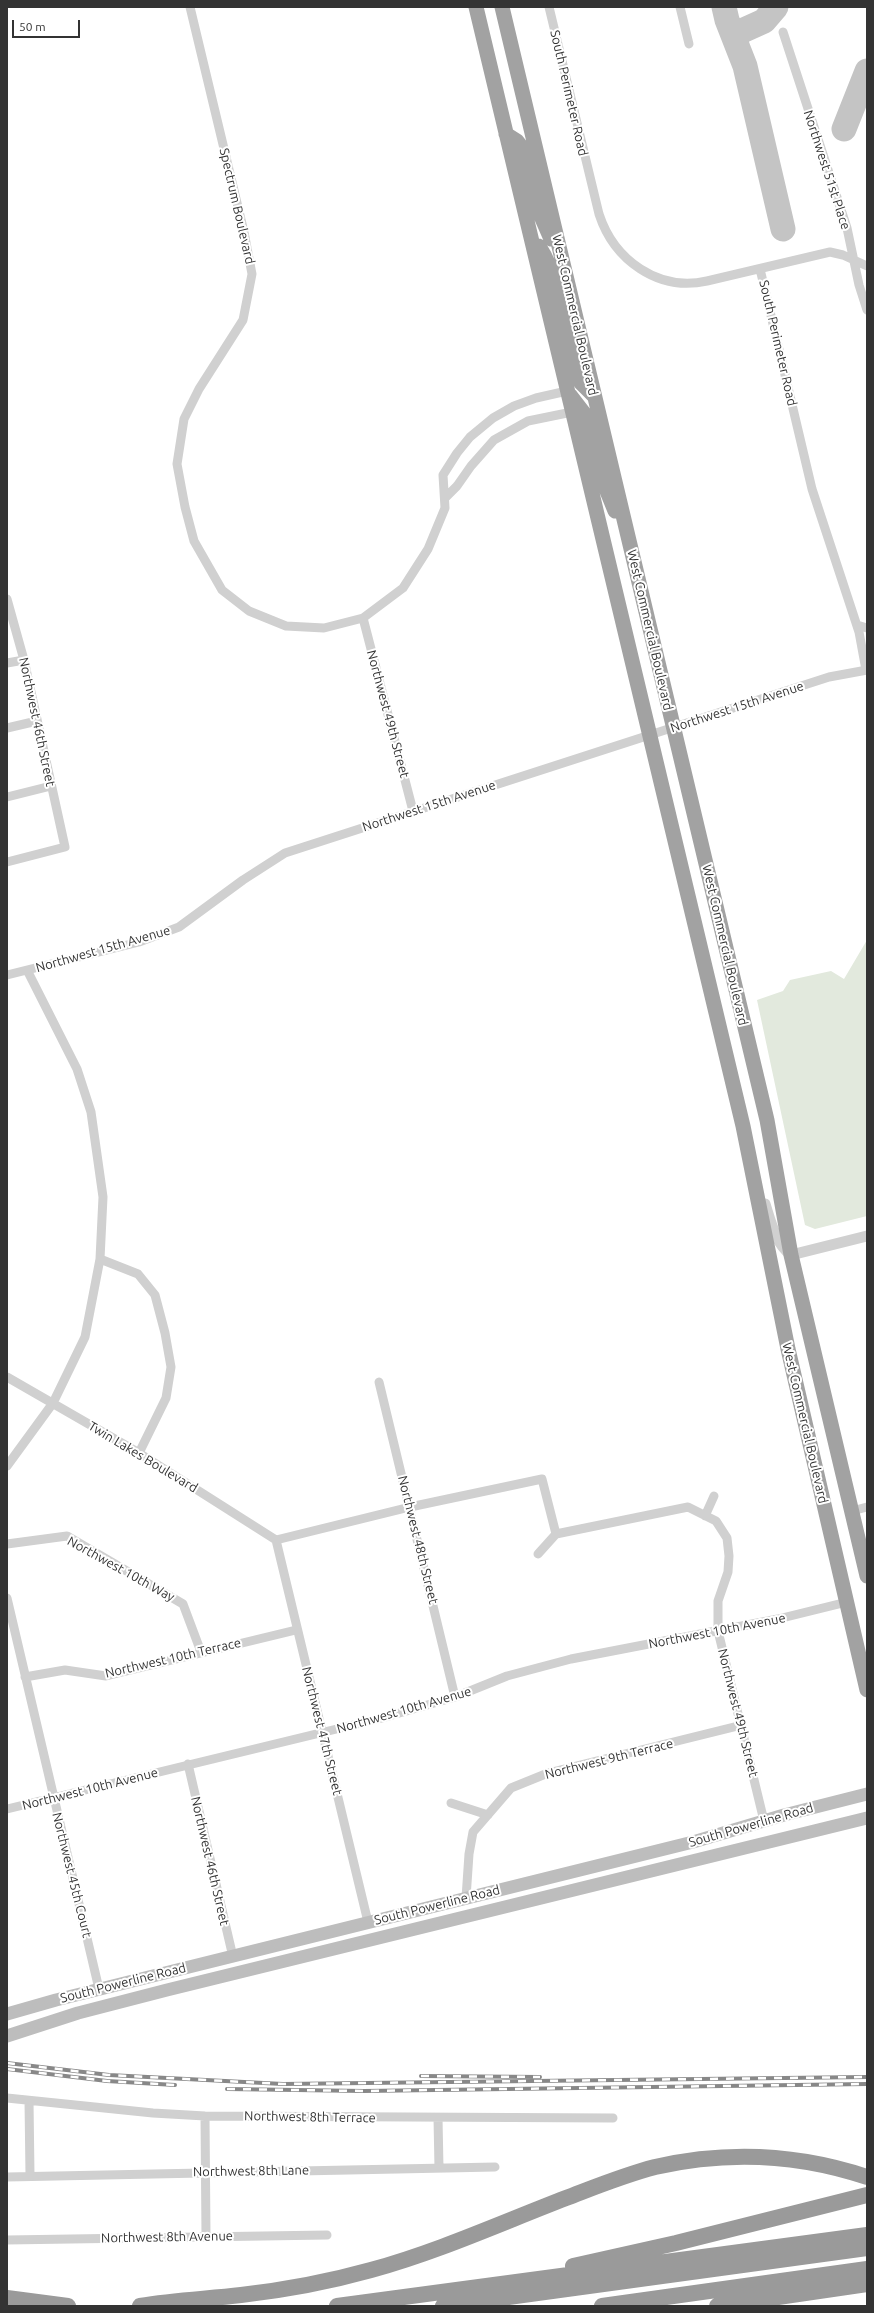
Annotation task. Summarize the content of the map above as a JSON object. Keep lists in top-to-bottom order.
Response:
{
  "streets": {
    "highway": ["West Commercial Boulevard"],
    "main road": ["South Powerline Road"],
    "street": [
      "South Perimeter Road",
      "Northwest 51st Place",
      "Spectrum Boulevard",
      "Northwest 15th Avenue",
      "Northwest 49th Street",
      "Northwest 46th Street",
      "Twin Lakes Boulevard",
      "Northwest 48th Street",
      "Northwest 10th Way",
      "Northwest 10th Avenue",
      "Northwest 10th Terrace",
      "Northwest 47th Street",
      "Northwest 9th Terrace",
      "Northwest 45th Court",
      "Northwest 8th Terrace",
      "Northwest 8th Lane",
      "Northwest 8th Avenue"
    ]
  },
  "crossings": [
    ["South Perimeter Road", "Northwest 15th Avenue"],
    ["Spectrum Boulevard", "Northwest 49th Street"],
    ["West Commercial Boulevard", "Northwest 15th Avenue"],
    ["West Commercial Boulevard", "Northwest 10th Avenue"],
    ["Northwest 15th Avenue", "Northwest 49th Street"],
    ["Northwest 49th Street", "Northwest 10th Avenue"],
    ["Northwest 49th Street", "Northwest 9th Terrace"],
    ["Northwest 49th Street", "South Powerline Road"],
    ["Northwest 46th Street", "Northwest 10th Avenue"],
    ["Northwest 46th Street", "South Powerline Road"],
    ["Twin Lakes Boulevard", "Northwest 47th Street"],
    ["Northwest 48th Street", "Northwest 10th Avenue"],
    ["Northwest 10th Way", "Northwest 10th Terrace"],
    ["Northwest 10th Avenue", "Northwest 47th Street"],
    ["Northwest 10th Avenue", "Northwest 45th Court"],
    ["Northwest 10th Terrace", "Northwest 47th Street"],
    ["Northwest 10th Terrace", "Northwest 45th Court"],
    ["Northwest 47th Street", "South Powerline Road"],
    ["Northwest 9th Terrace", "South Powerline Road"],
    ["South Powerline Road", "Northwest 45th Court"]
  ],
  "scale_bar": "50 m"
}
